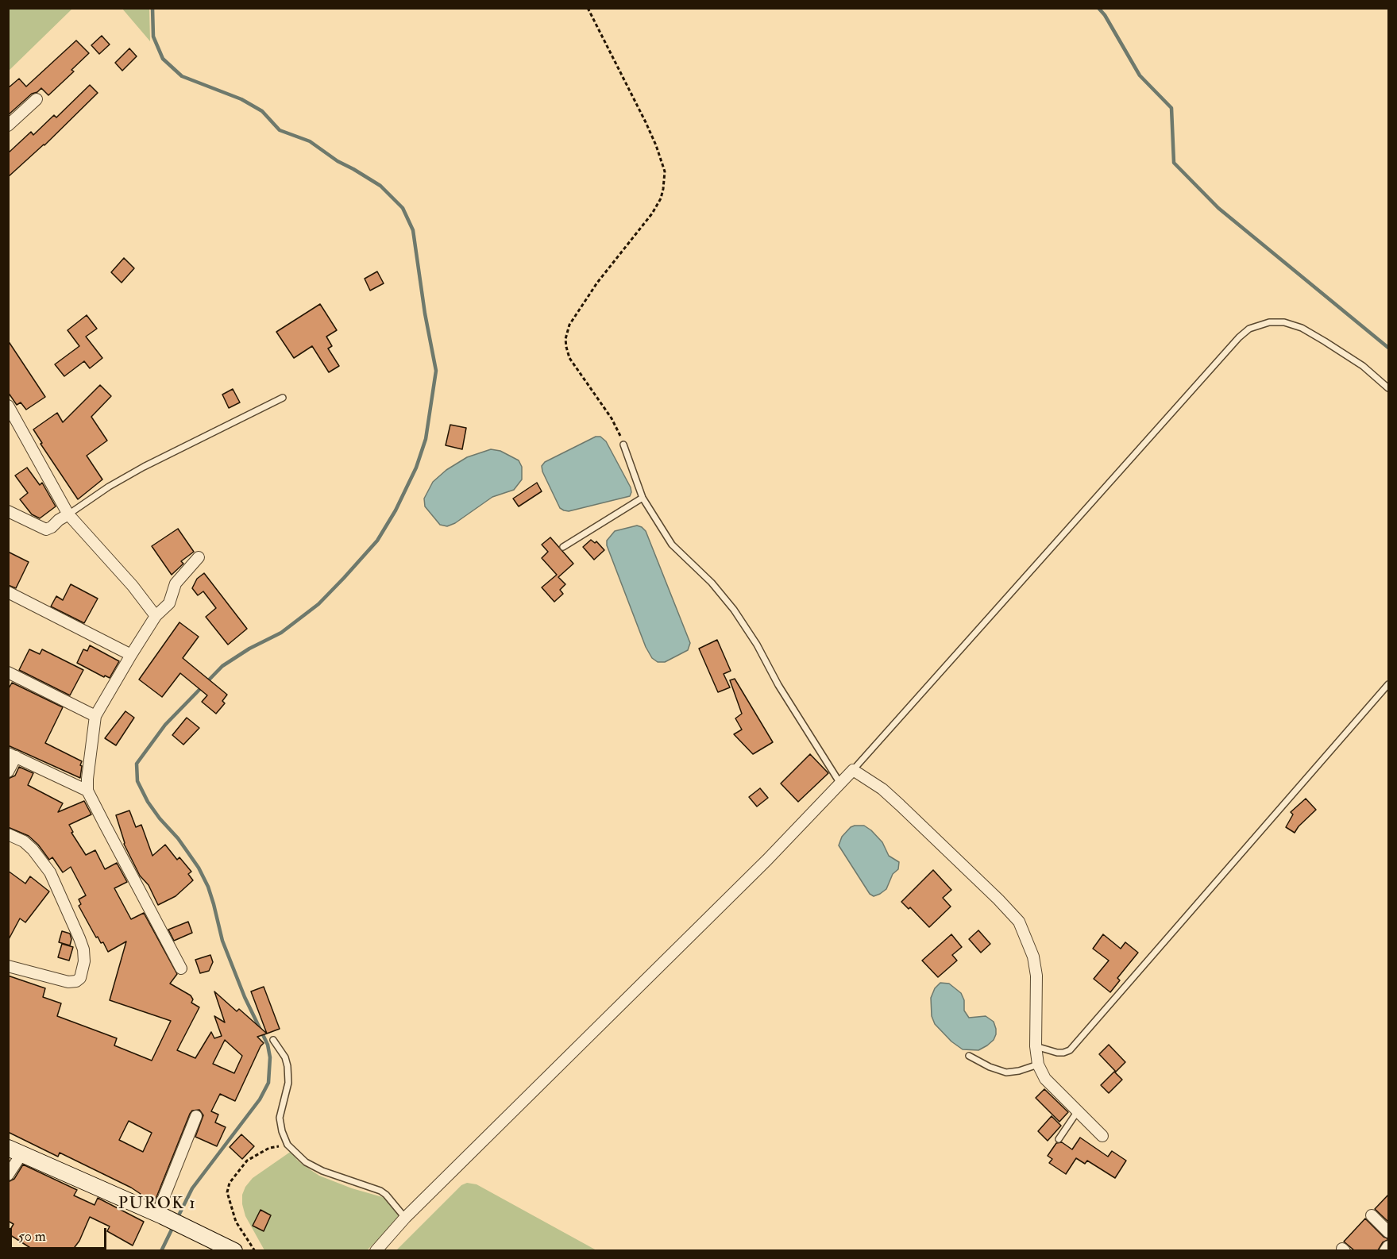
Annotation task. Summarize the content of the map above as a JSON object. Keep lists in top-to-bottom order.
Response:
{
  "districts": ["PUROK 1"],
  "scale_bar": "50 m"
}
